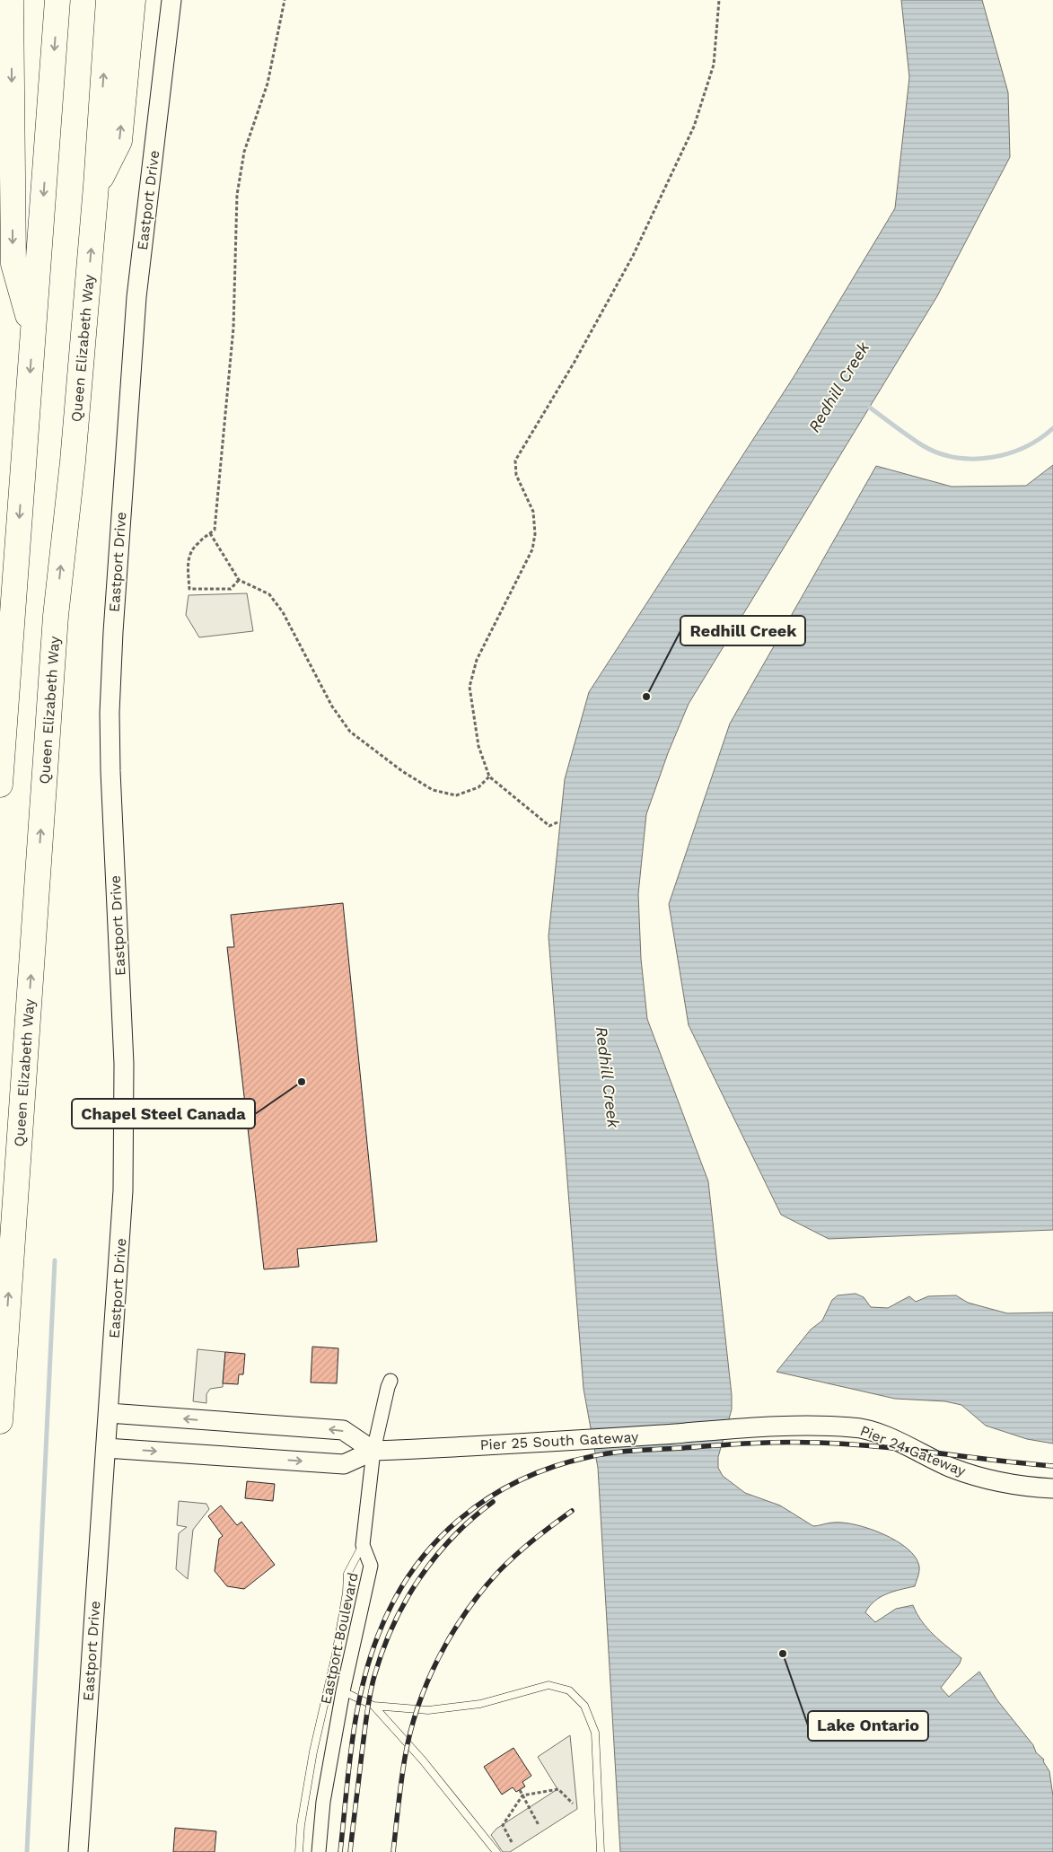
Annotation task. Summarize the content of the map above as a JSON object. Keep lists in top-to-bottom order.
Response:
{
  "streets": {
    "highway": ["Queen Elizabeth Way"],
    "main road": ["Eastport Drive", "Pier 25 South Gateway", "Pier 24 Gateway"],
    "street": ["Eastport Boulevard"]
  },
  "crossings": [
    ["Eastport Drive", "Pier 25 South Gateway"],
    ["Pier 25 South Gateway", "Pier 24 Gateway"],
    ["Pier 25 South Gateway", "Eastport Boulevard"]
  ],
  "water": ["Redhill Creek"],
  "places": ["Redhill Creek", "Chapel Steel Canada", "Lake Ontario"]
}
